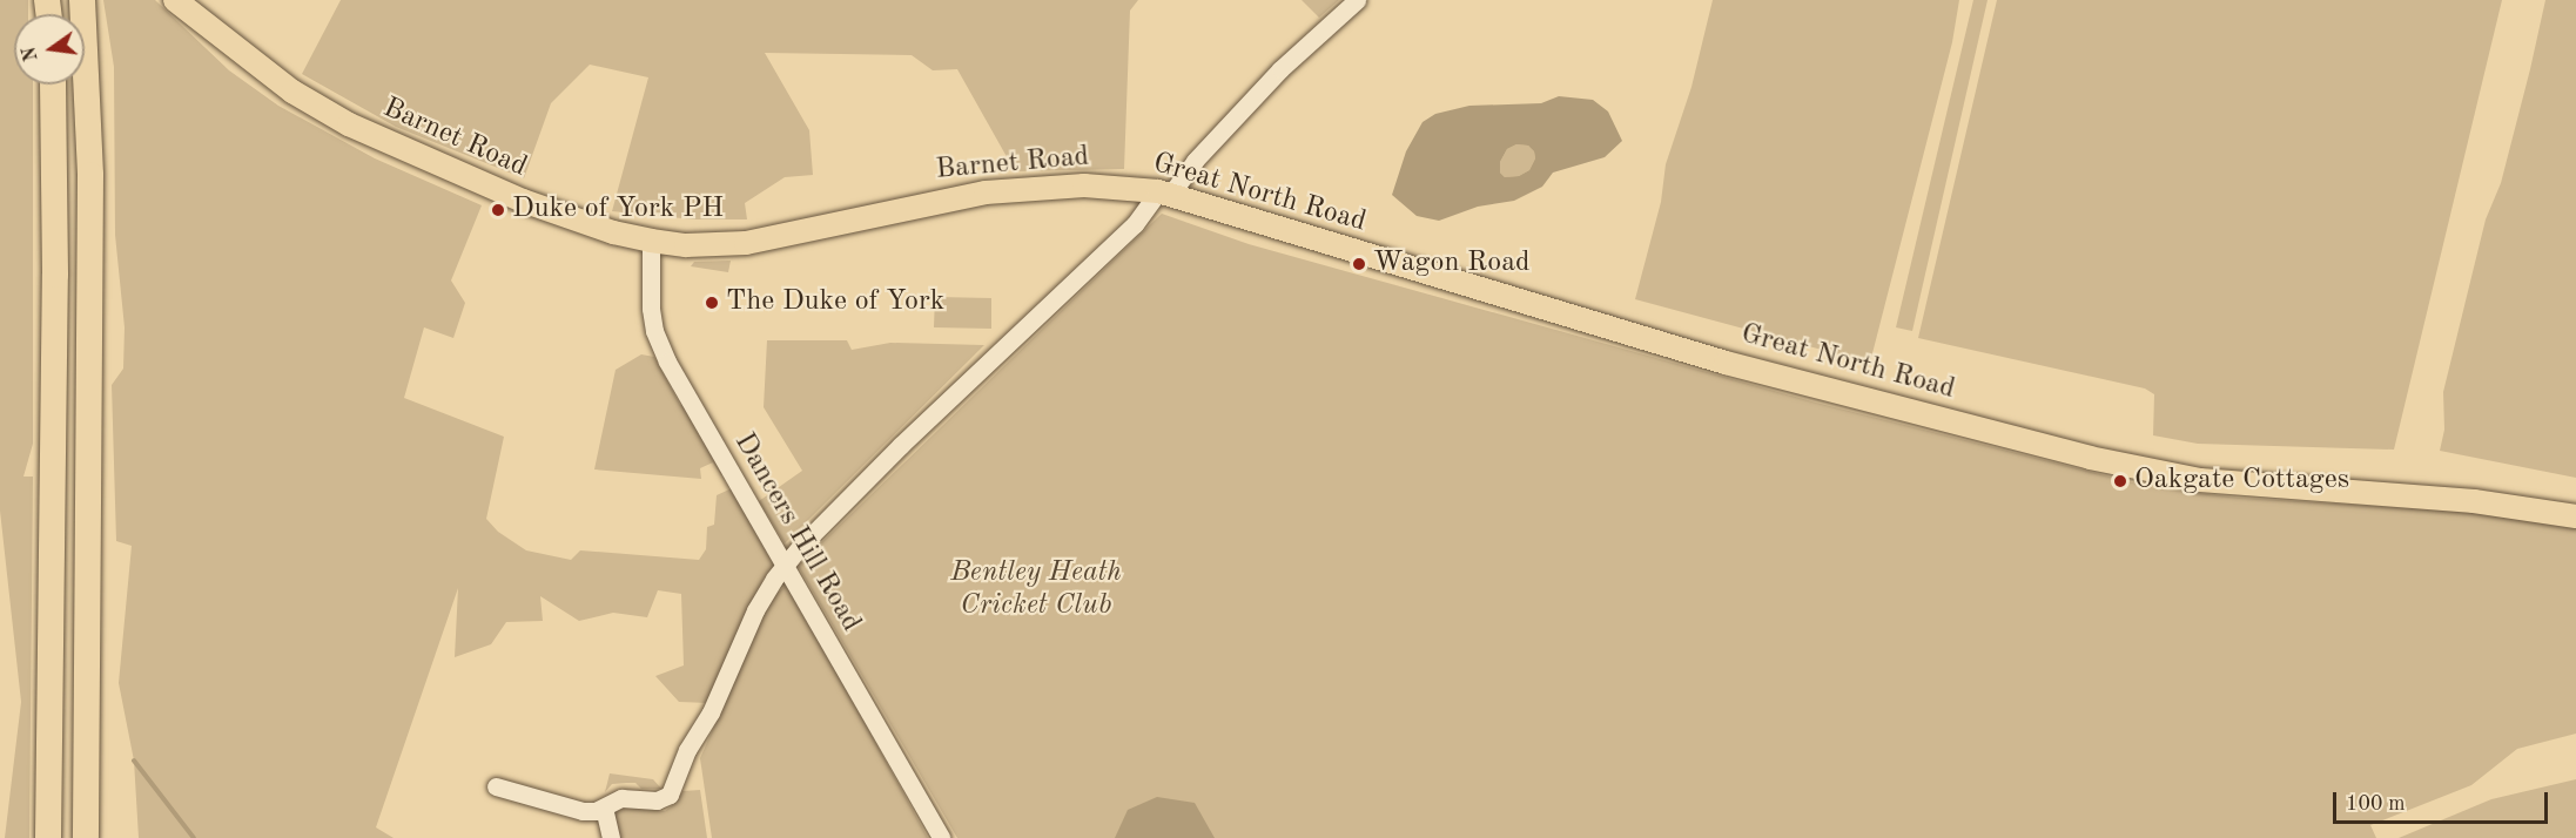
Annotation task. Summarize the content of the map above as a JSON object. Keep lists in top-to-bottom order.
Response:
{
  "streets": {
    "main road": ["Barnet Road", "Great North Road"],
    "street": ["Dancers Hill Road"]
  },
  "crossings": [
    ["Barnet Road", "Great North Road"],
    ["Barnet Road", "Dancers Hill Road"]
  ],
  "parks": ["Bentley Heath Cricket Club"],
  "places": [
    "Duke of York PH",
    "Wagon Road",
    "The Duke of York",
    "Oakgate Cottages"
  ],
  "scale_bar": "100 m",
  "north": "left"
}
